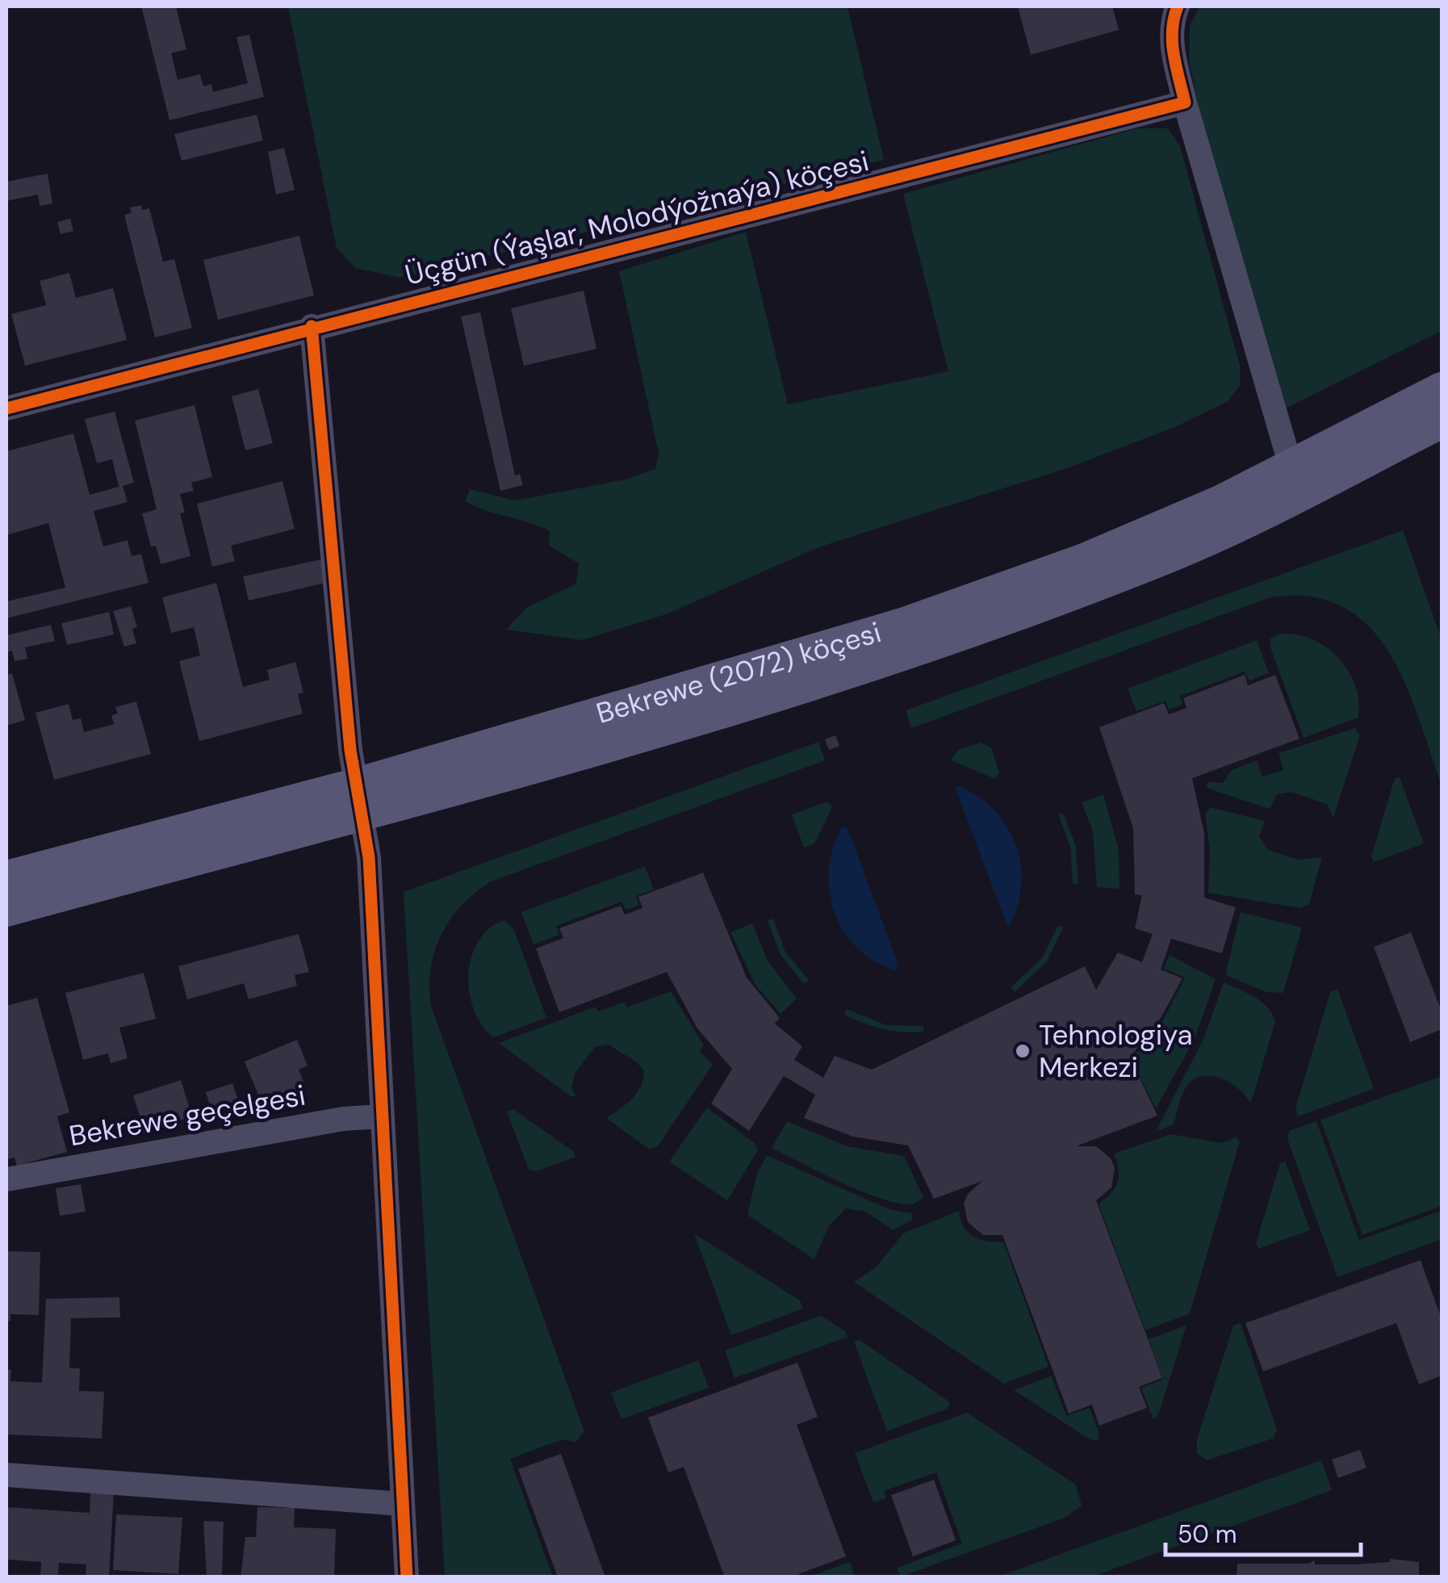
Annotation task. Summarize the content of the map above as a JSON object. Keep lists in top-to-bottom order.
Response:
{
  "streets": {
    "main road": ["Bekrewe (2072) köçesi"],
    "street": ["Üçgün (Ýaşlar, Molodýožnaýa) köçesi", "Bekrewe geçelgesi"]
  },
  "places": ["Tehnologiya Merkezi"],
  "scale_bar": "50 m"
}
